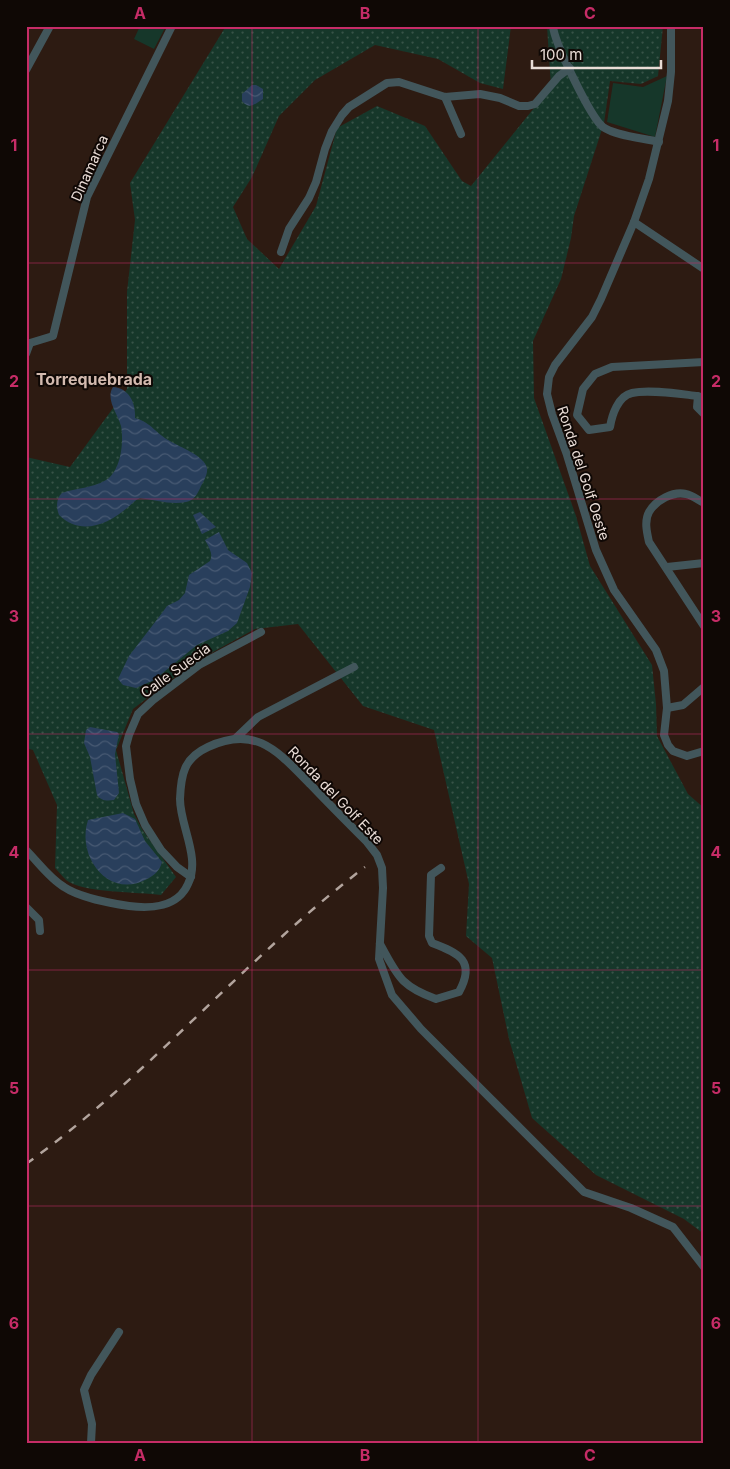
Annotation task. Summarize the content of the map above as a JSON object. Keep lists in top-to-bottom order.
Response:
{
  "streets": {
    "street": [
      "Dinamarca",
      "Ronda del Golf Oeste",
      "Calle Suecia",
      "Ronda del Golf Este"
    ]
  },
  "crossings": [
    ["Calle Suecia", "Ronda del Golf Este"]
  ],
  "districts": ["Torrequebrada"],
  "scale_bar": "100 m",
  "grid": {
    "columns": ["A", "B", "C"],
    "rows": [
      "1",
      "2",
      "3",
      "4",
      "5",
      "6"
    ]
  }
}
